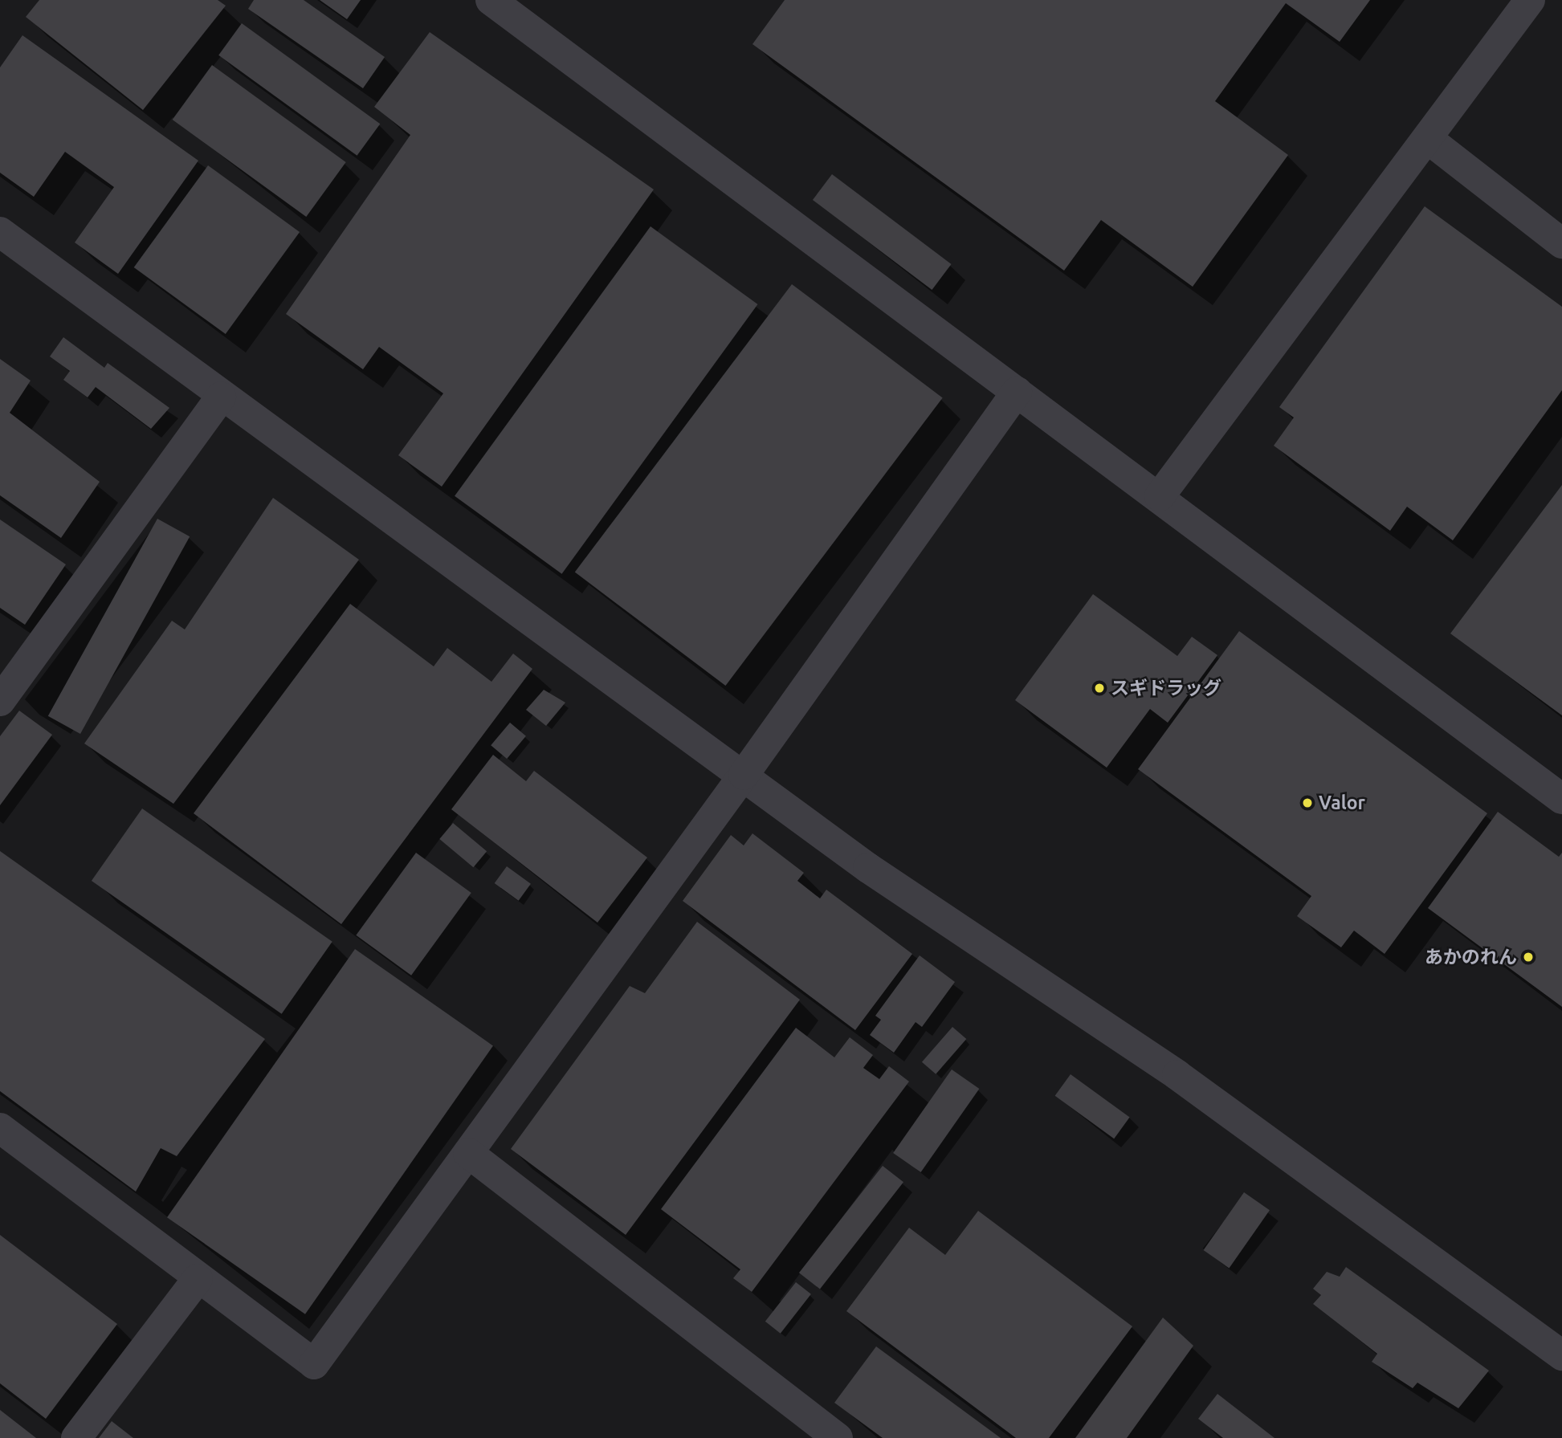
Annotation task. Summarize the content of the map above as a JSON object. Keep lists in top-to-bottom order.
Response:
{
  "places": ["スギドラッグ", "Valor", "あかのれん"]
}
